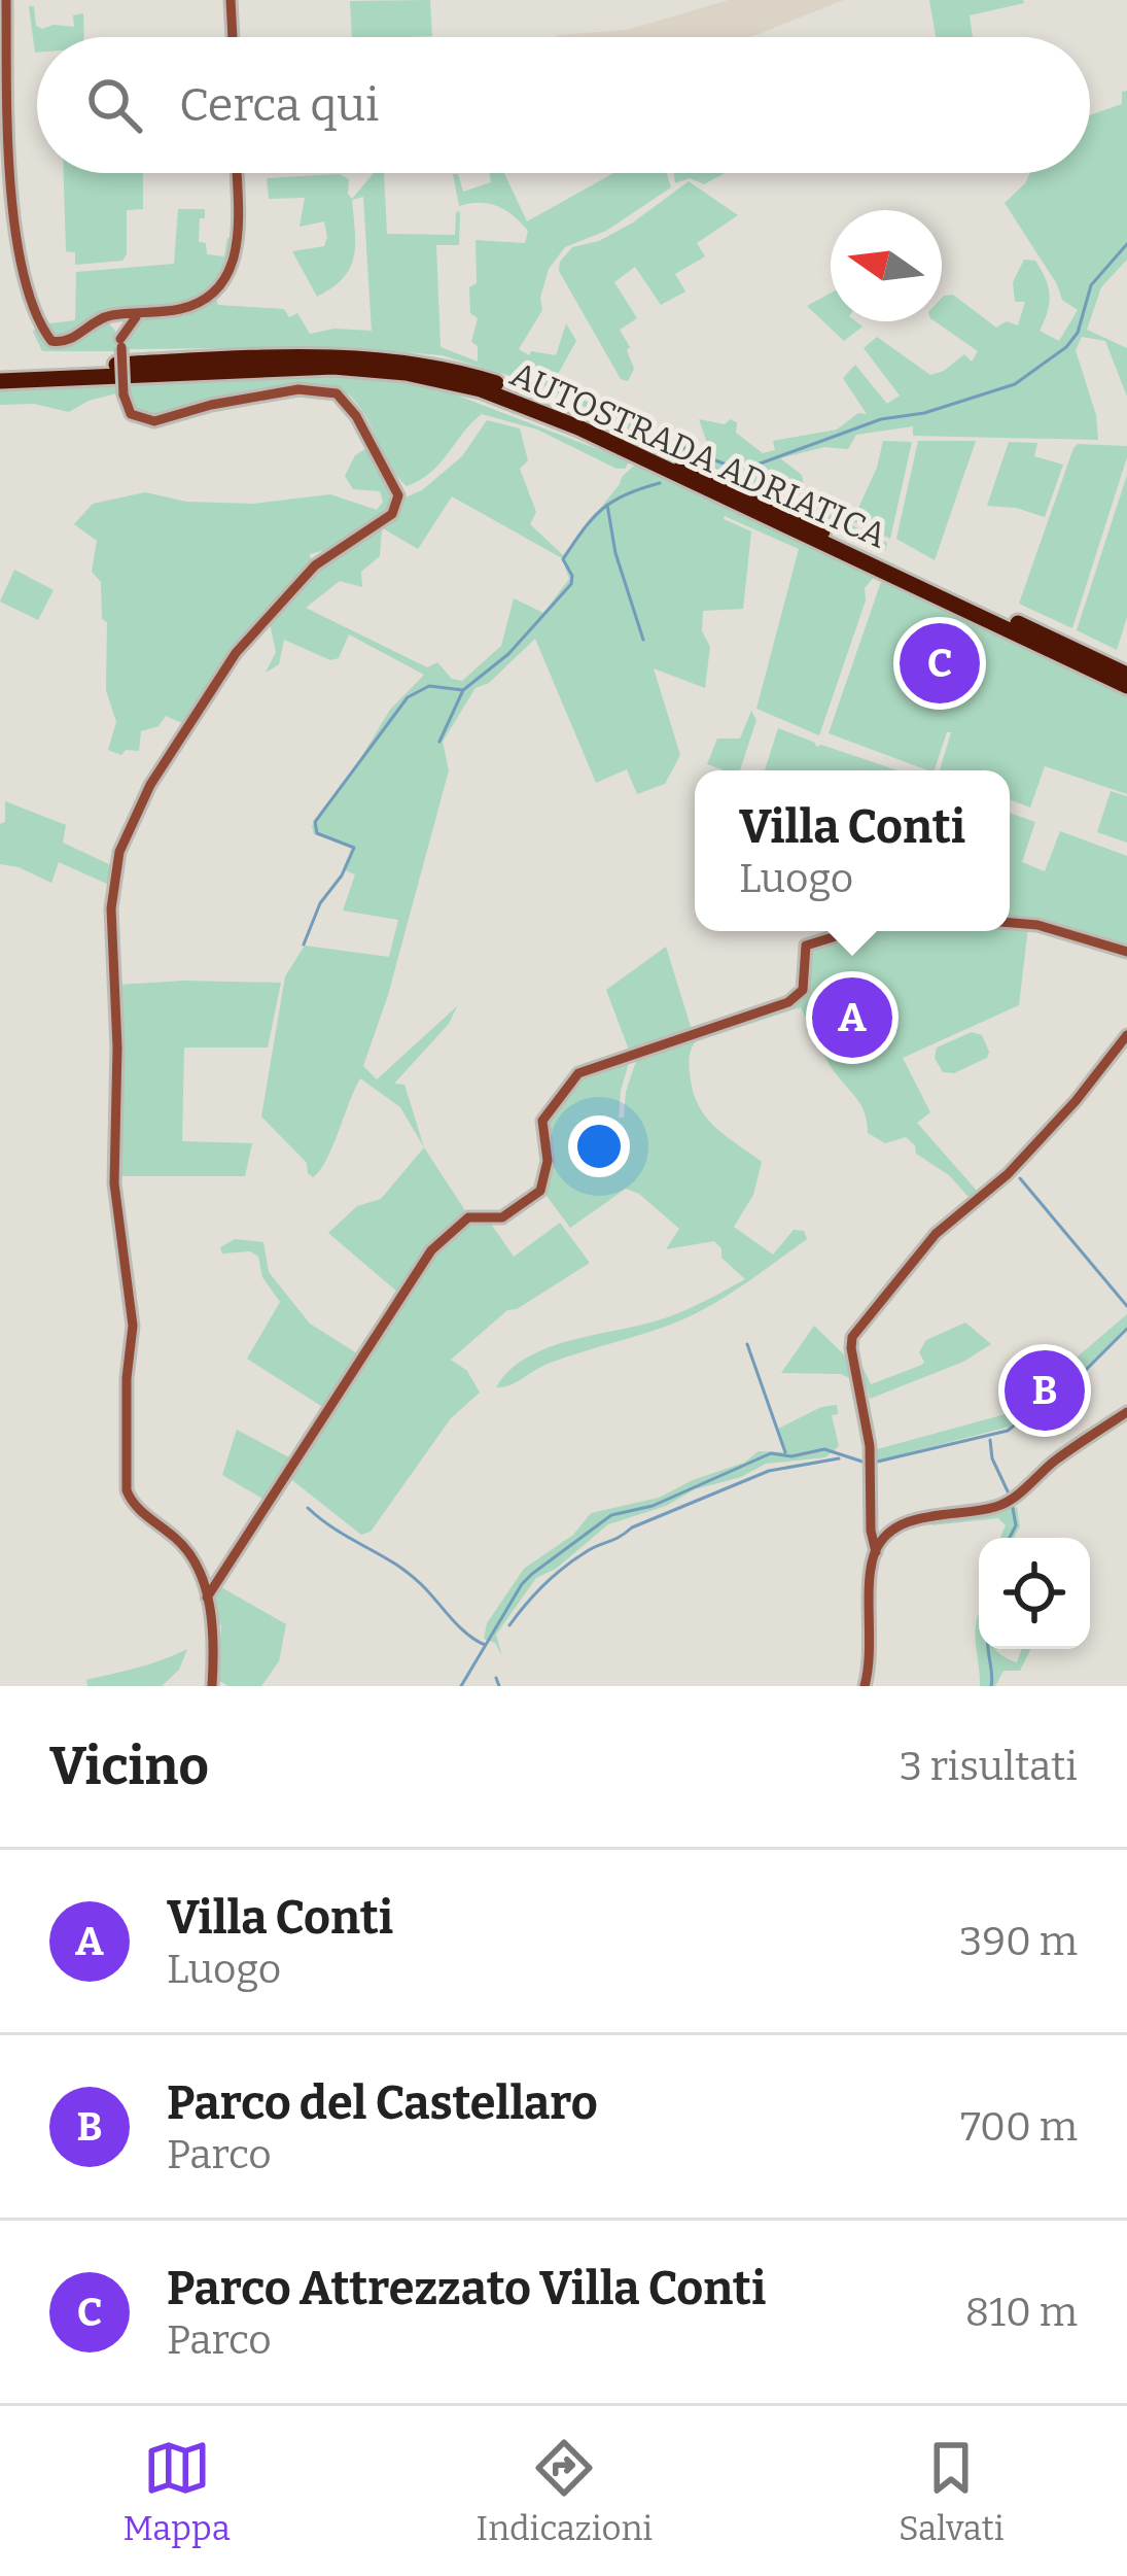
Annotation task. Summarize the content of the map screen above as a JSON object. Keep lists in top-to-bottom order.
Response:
{
  "streets": {
    "highway": ["AUTOSTRADA ADRIATICA"]
  },
  "north": "left",
  "page": {
    "search": "Cerca qui",
    "pins": ["C", "A", "B"],
    "popup": ["Villa Conti", "Luogo"],
    "heading": ["Vicino", "3 risultati"],
    "list": [
      {
        "mark": "A",
        "name": "Villa Conti",
        "note": "Luogo",
        "value": "390 m"
      },
      {
        "mark": "B",
        "name": "Parco del Castellaro",
        "note": "Parco",
        "value": "700 m"
      },
      {
        "mark": "C",
        "name": "Parco Attrezzato Villa Conti",
        "note": "Parco",
        "value": "810 m"
      }
    ],
    "nav": ["Mappa", "Indicazioni", "Salvati"]
  }
}
